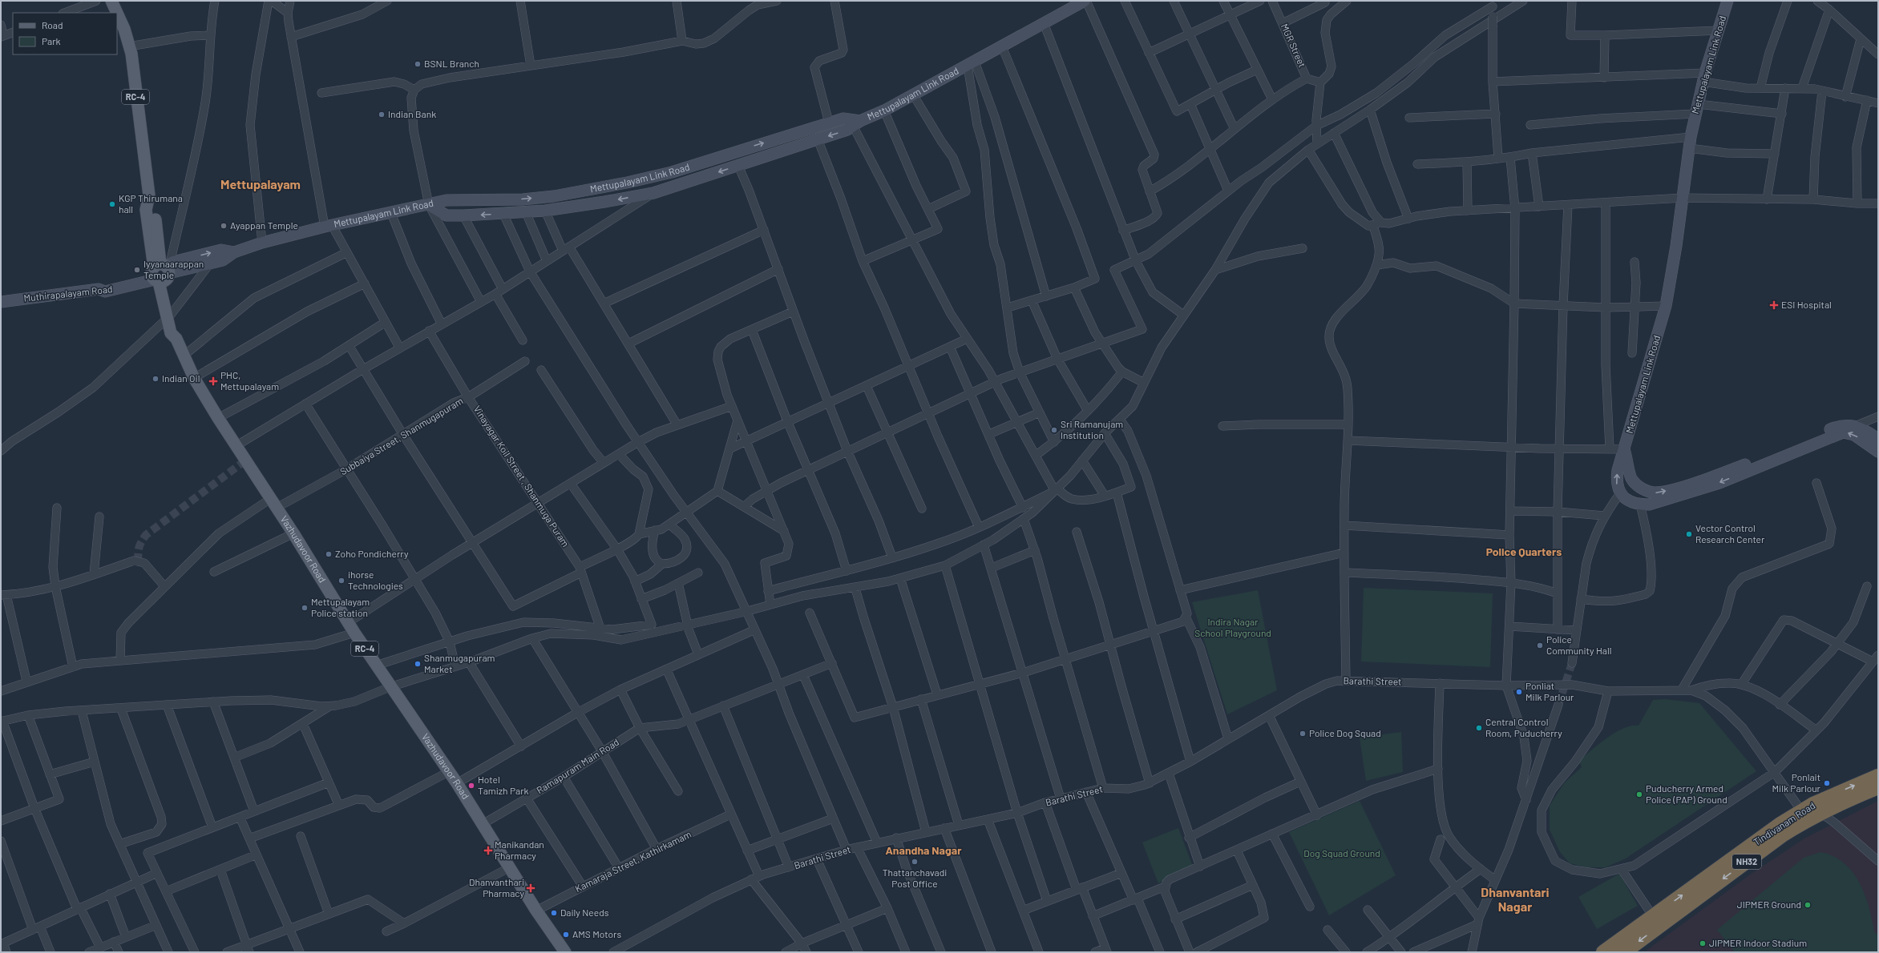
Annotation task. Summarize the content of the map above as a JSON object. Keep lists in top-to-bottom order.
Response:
{
  "streets": {
    "highway": ["Tindivanam Road", "NH32"],
    "main road": ["RC-4", "Vazhudavoor Road"],
    "street": [
      "MGR Street",
      "Mettupalayam Link Road",
      "Muthirapalayam Road",
      "Subbaiya Street, Shanmugapuram",
      "Vinayagar Koil Street , Shanmuga Puram",
      "Barathi Street",
      "Ramapuram Main Road",
      "Kamaraja Street, Kathirkamam"
    ]
  },
  "crossings": [
    ["Mettupalayam Link Road", "RC-4"],
    ["Mettupalayam Link Road", "Muthirapalayam Road"],
    ["Mettupalayam Link Road", "Vazhudavoor Road"],
    ["RC-4", "Muthirapalayam Road"],
    ["RC-4", "Vazhudavoor Road"],
    ["Muthirapalayam Road", "Vazhudavoor Road"],
    ["Subbaiya Street, Shanmugapuram", "Vinayagar Koil Street , Shanmuga Puram"],
    ["Subbaiya Street, Shanmugapuram", "Vazhudavoor Road"],
    ["Vazhudavoor Road", "Ramapuram Main Road"],
    ["Vazhudavoor Road", "Kamaraja Street, Kathirkamam"],
    ["Tindivanam Road", "NH32"]
  ],
  "districts": [
    "Mettupalayam",
    "Police Quarters",
    "Anandha Nagar",
    "Dhanvantari Nagar"
  ],
  "parks": ["Indira Nagar School Playground", "Dog Squad Ground"],
  "places": {
    "other": [
      "BSNL Branch",
      "Indian Bank",
      "KGP Thirumana hall",
      "Ayappan Temple",
      "Iyyanaarappan Temple",
      "Indian Oil",
      "Sri Ramanujam Institution",
      "Vector Control Research Center",
      "Zoho Pondicherry",
      "ihorse Technologies",
      "Mettupalayam Police station",
      "Police Community Hall",
      "Shanmugapuram Market",
      "Ponliat Milk Parlour",
      "Central Control Room, Puducherry",
      "Police Dog Squad",
      "Ponlait Milk Parlour",
      "Hotel Tamizh Park",
      "Puducherry Armed Police (PAP) Ground",
      "Thattanchavadi Post Office",
      "JIPMER Ground",
      "Daily Needs",
      "AMS Motors",
      "JIPMER Indoor Stadium"
    ],
    "health": [
      "ESI Hospital",
      "PHC, Mettupalayam",
      "Manikandan Pharmacy",
      "Dhanvanthari Pharmacy"
    ]
  },
  "legend": ["Road", "Park"]
}
